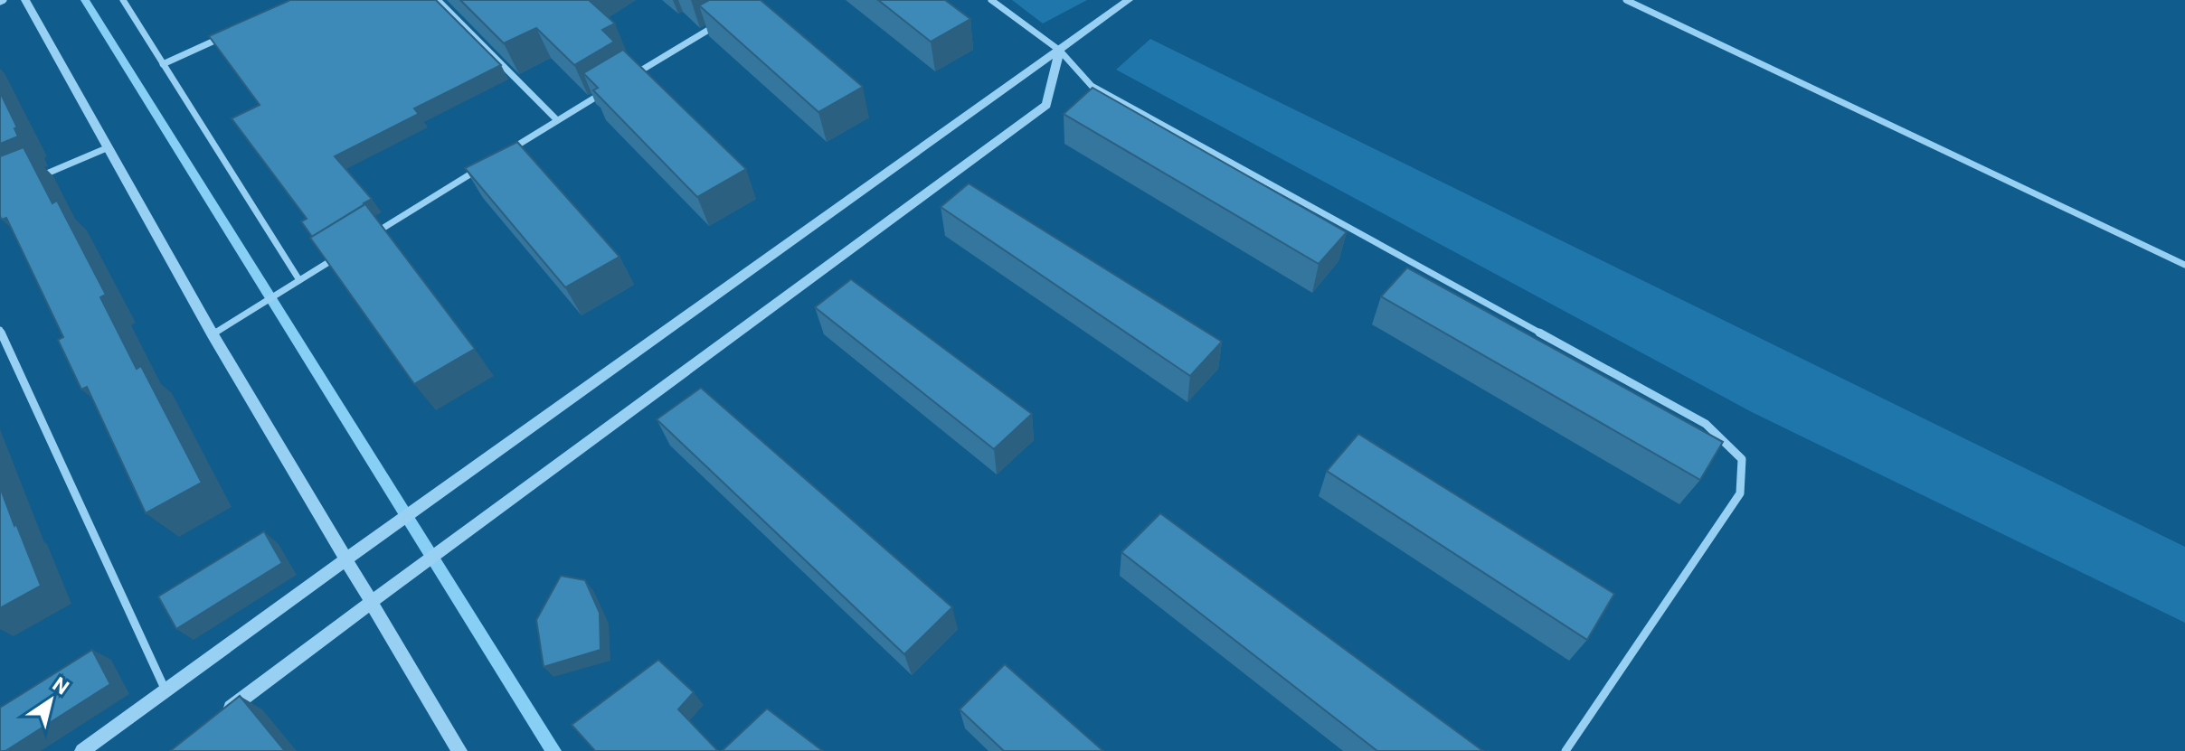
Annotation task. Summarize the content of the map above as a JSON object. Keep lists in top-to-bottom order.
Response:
{
  "north": "top right"
}
